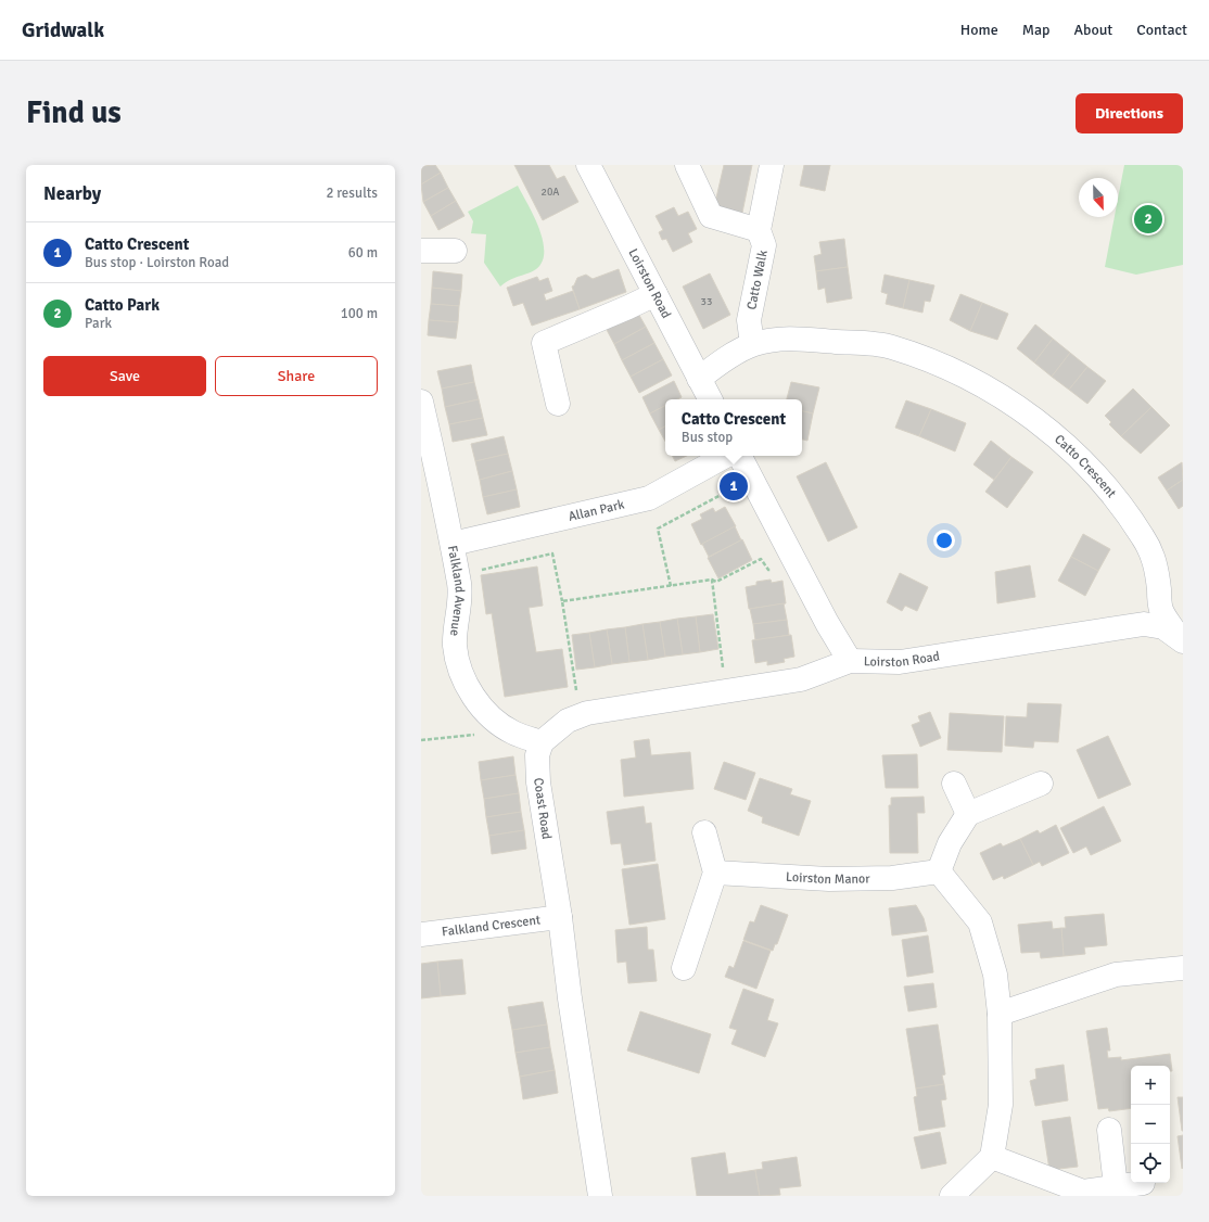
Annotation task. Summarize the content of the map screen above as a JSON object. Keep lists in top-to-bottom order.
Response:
{
  "streets": {
    "street": [
      "Catto Walk",
      "Loirston Road",
      "Catto Crescent",
      "Allan Park",
      "Falkland Avenue",
      "Coast Road",
      "Loirston Manor",
      "Falkland Crescent"
    ]
  },
  "crossings": [
    ["Catto Walk", "Catto Crescent"],
    ["Loirston Road", "Catto Crescent"],
    ["Allan Park", "Falkland Avenue"],
    ["Falkland Avenue", "Coast Road"],
    ["Coast Road", "Falkland Crescent"]
  ],
  "house_numbers": ["20A", "33"],
  "north": "bottom",
  "page": {
    "header": "Gridwalk",
    "nav": [
      "Home",
      "Map",
      "About",
      "Contact"
    ],
    "buttons": [
      "Directions",
      ["Save", "Share"]
    ],
    "title": "Find us",
    "heading": ["Nearby", "2 results"],
    "pins": ["2", "1"],
    "list": [
      {
        "mark": "1",
        "name": "Catto Crescent",
        "note": "Bus stop · Loirston Road",
        "value": "60 m"
      },
      {
        "mark": "2",
        "name": "Catto Park",
        "note": "Park",
        "value": "100 m"
      }
    ],
    "popup": ["Catto Crescent", "Bus stop"],
    "map_buttons": ["+", "−"]
  }
}
